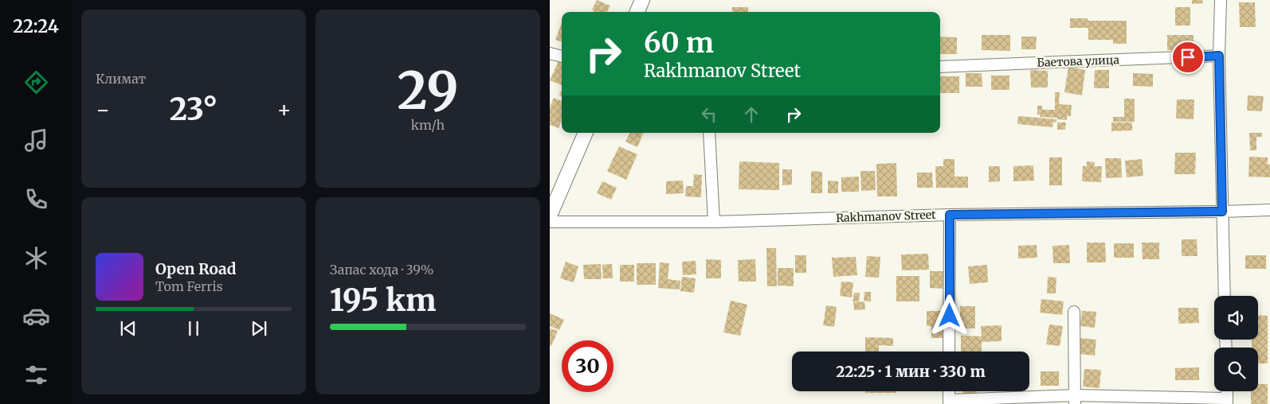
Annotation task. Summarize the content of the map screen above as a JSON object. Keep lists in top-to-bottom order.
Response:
{
  "streets": {
    "street": ["Баетова улица", "Rakhmanov Street"]
  },
  "page": {
    "tabs": "22:24",
    "tile": [
      "Климат",
      ["29", "km/h"],
      ["Запас хода · 39%", "195 km"]
    ],
    "turn": ["60 m", "Rakhmanov Street"],
    "heat": ["−", "23°", "+"],
    "song": ["Open Road", "Tom Ferris"],
    "limit": "30",
    "trip": "22:25 · 1 мин · 330 m"
  }
}
